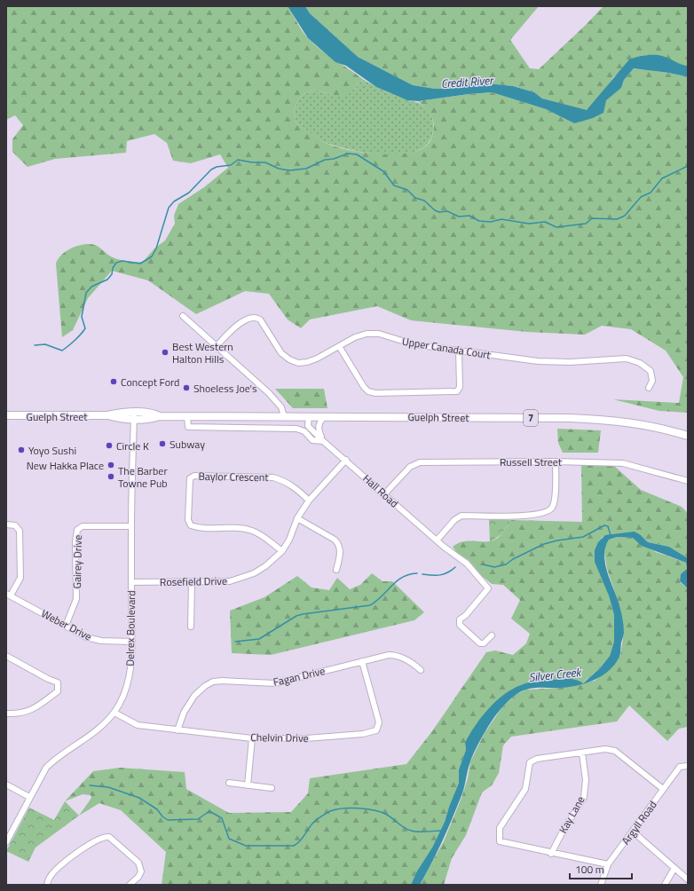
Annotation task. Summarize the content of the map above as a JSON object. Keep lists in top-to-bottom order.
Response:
{
  "streets": {
    "main road": ["Guelph Street", "7"],
    "street": [
      "Upper Canada Court",
      "Russell Street",
      "Baylor Crescent",
      "Hall Road",
      "Gairey Drive",
      "Rosefield Drive",
      "Weber Drive",
      "Delrex Boulevard",
      "Fagan Drive",
      "Chelvin Drive",
      "Kay Lane",
      "Argyll Road"
    ]
  },
  "crossings": [
    ["Guelph Street", "Hall Road"],
    ["Guelph Street", "Delrex Boulevard"],
    ["Russell Street", "Hall Road"],
    ["Baylor Crescent", "Rosefield Drive"],
    ["Hall Road", "Rosefield Drive"],
    ["Gairey Drive", "Weber Drive"],
    ["Gairey Drive", "Delrex Boulevard"],
    ["Rosefield Drive", "Delrex Boulevard"],
    ["Weber Drive", "Delrex Boulevard"],
    ["Delrex Boulevard", "Chelvin Drive"],
    ["Fagan Drive", "Chelvin Drive"]
  ],
  "water": ["Credit River", "Silver Creek"],
  "places": [
    "Best Western Halton Hills",
    "Concept Ford",
    "Shoeless Joe's",
    "Subway",
    "Circle K",
    "Yoyo Sushi",
    "New Hakka Place",
    "The Barber Towne Pub"
  ],
  "scale_bar": "100 m"
}
